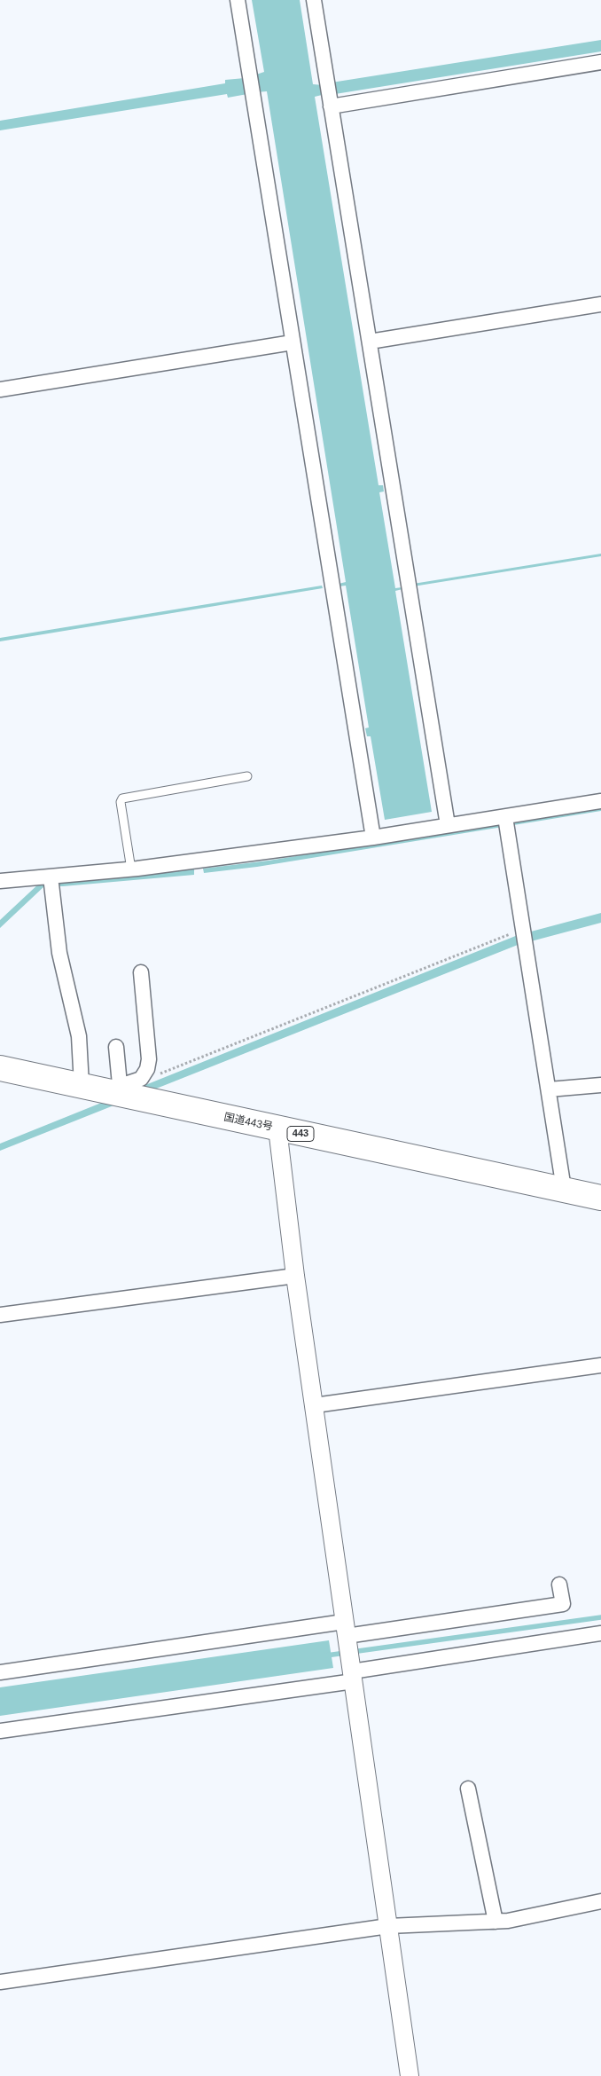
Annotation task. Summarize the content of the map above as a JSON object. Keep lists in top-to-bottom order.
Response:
{
  "streets": {
    "highway": ["国道443号", "443"]
  }
}
